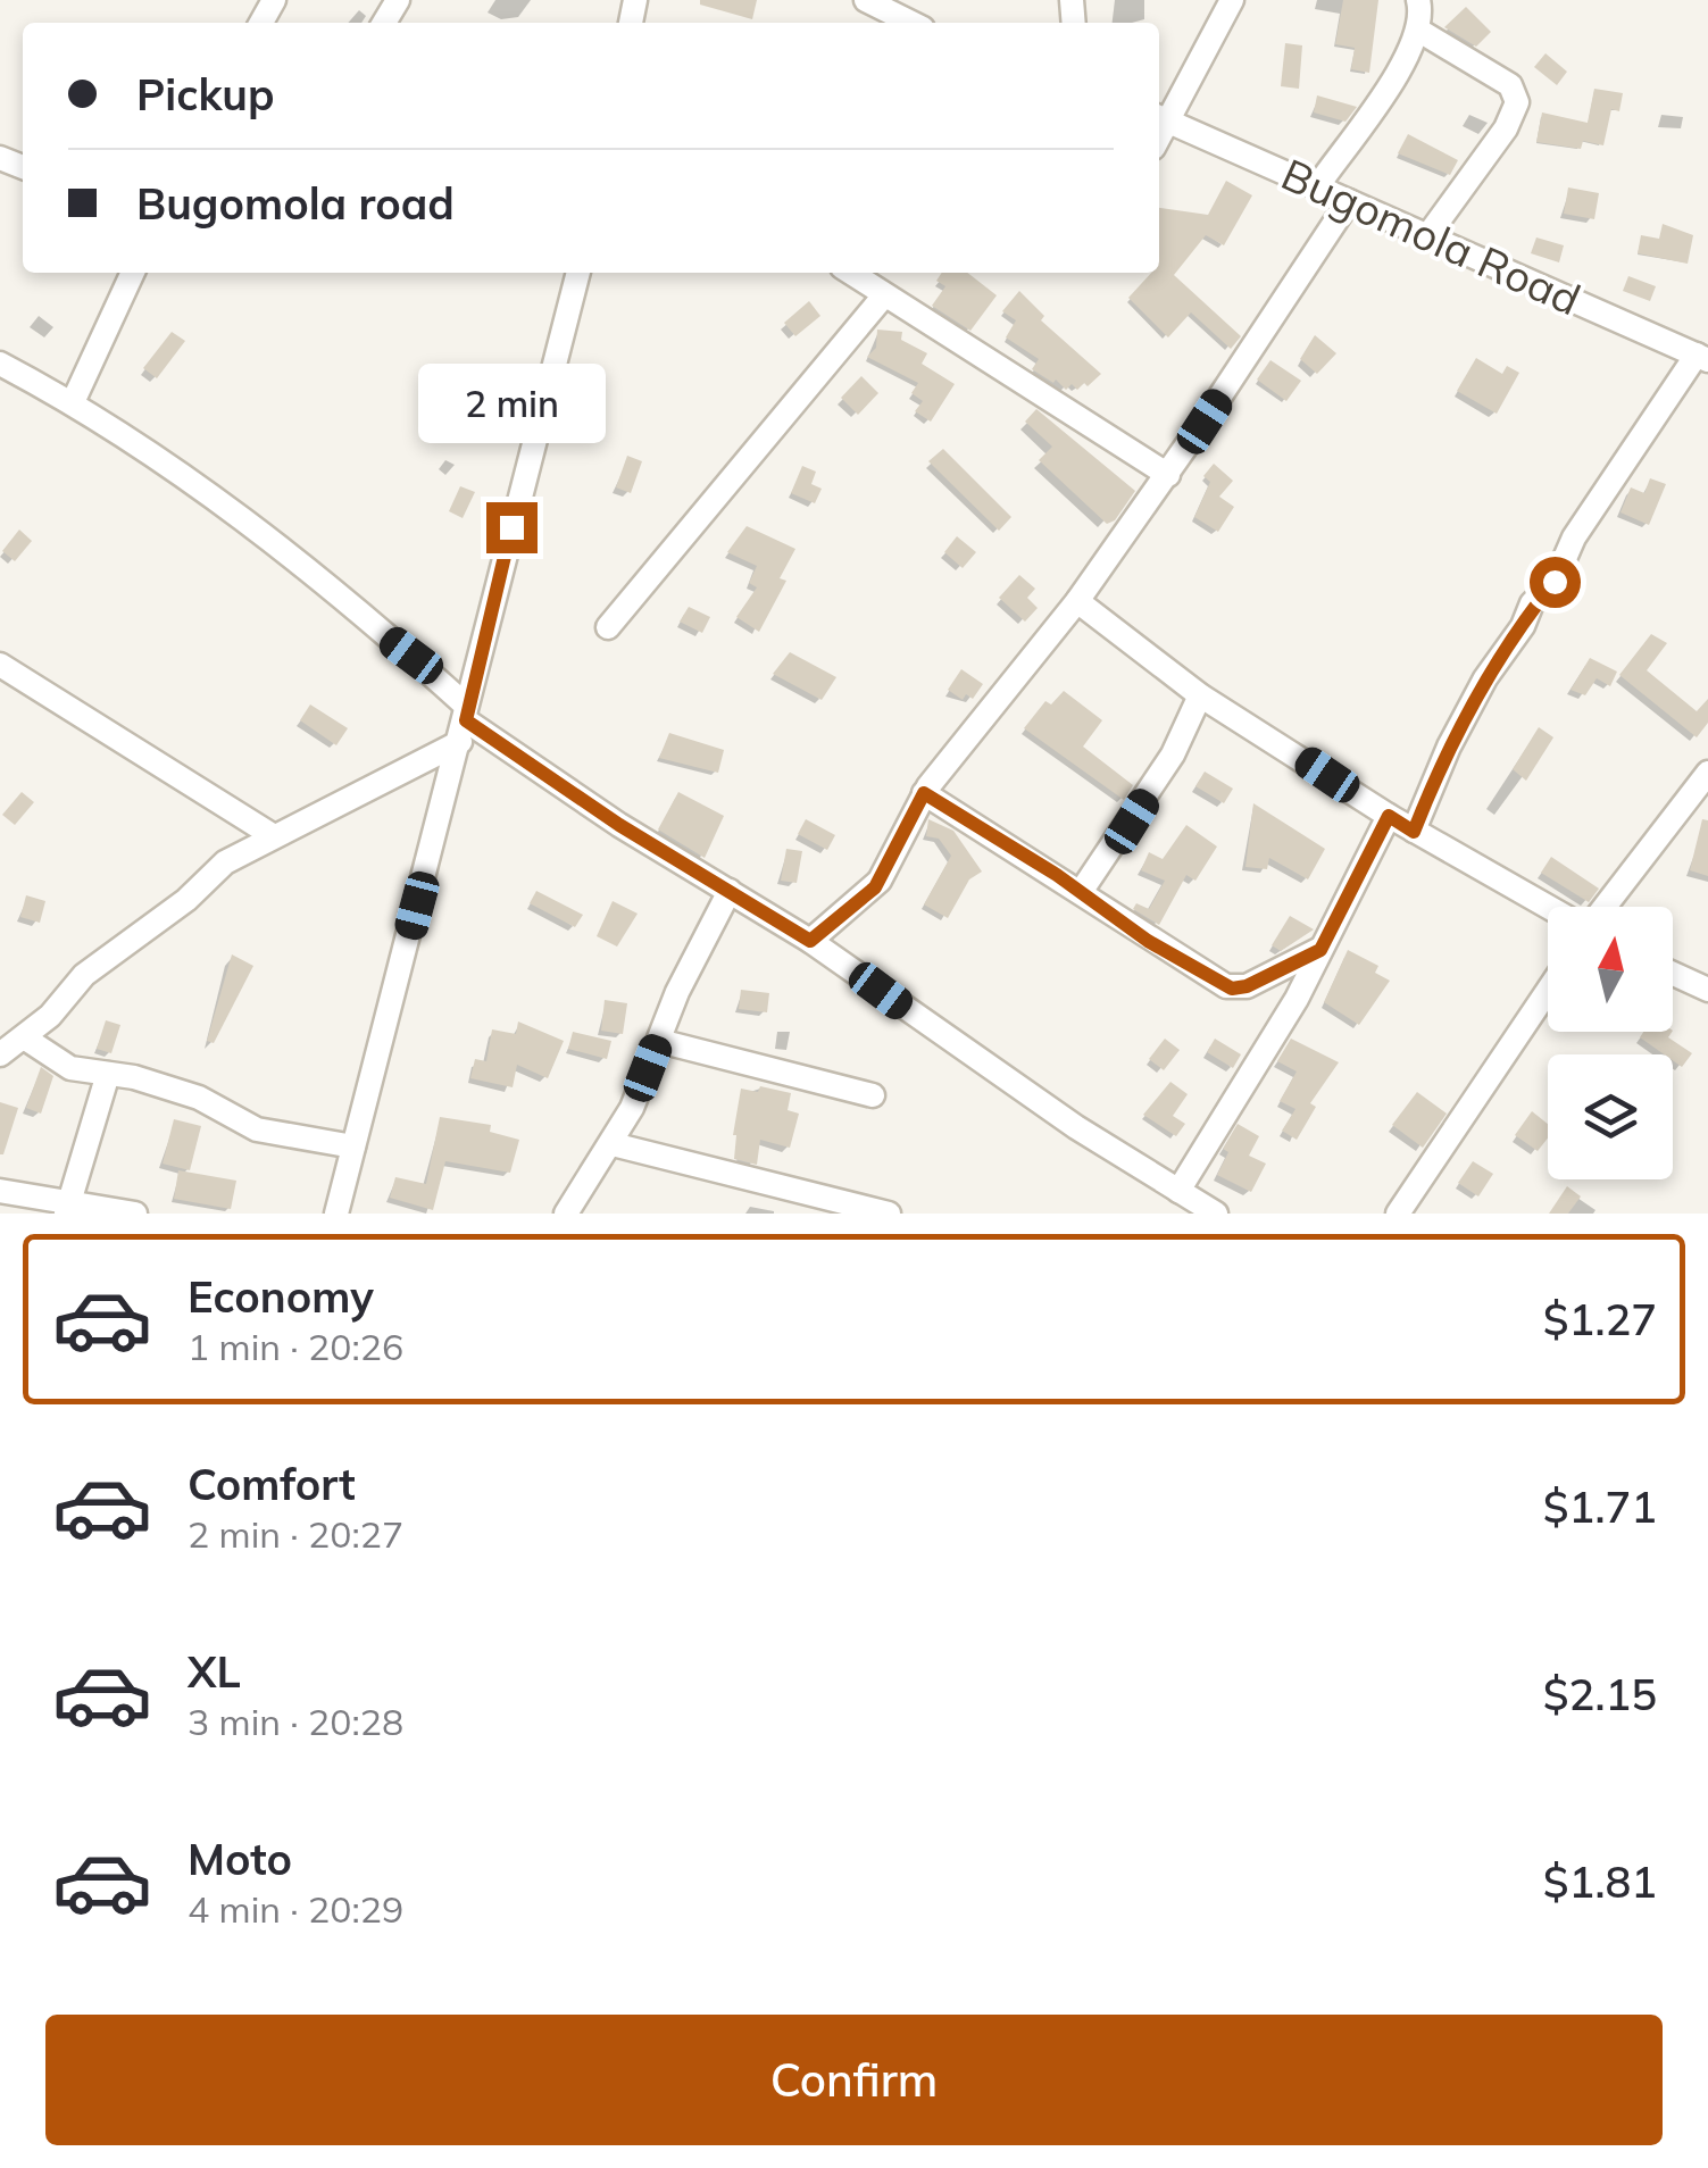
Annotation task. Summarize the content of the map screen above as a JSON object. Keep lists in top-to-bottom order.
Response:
{
  "streets": {
    "street": ["Bugomola Road"]
  },
  "north": "top",
  "page": {
    "banner": ["Pickup", "Bugomola road"],
    "bubble": "2 min",
    "list": [
      {
        "name": "Economy",
        "note": "1 min · 20:26",
        "value": "$1.27"
      },
      {
        "name": "Comfort",
        "note": "2 min · 20:27",
        "value": "$1.71"
      },
      {
        "name": "XL",
        "note": "3 min · 20:28",
        "value": "$2.15"
      },
      {
        "name": "Moto",
        "note": "4 min · 20:29",
        "value": "$1.81"
      }
    ],
    "buttons": "Confirm"
  }
}
